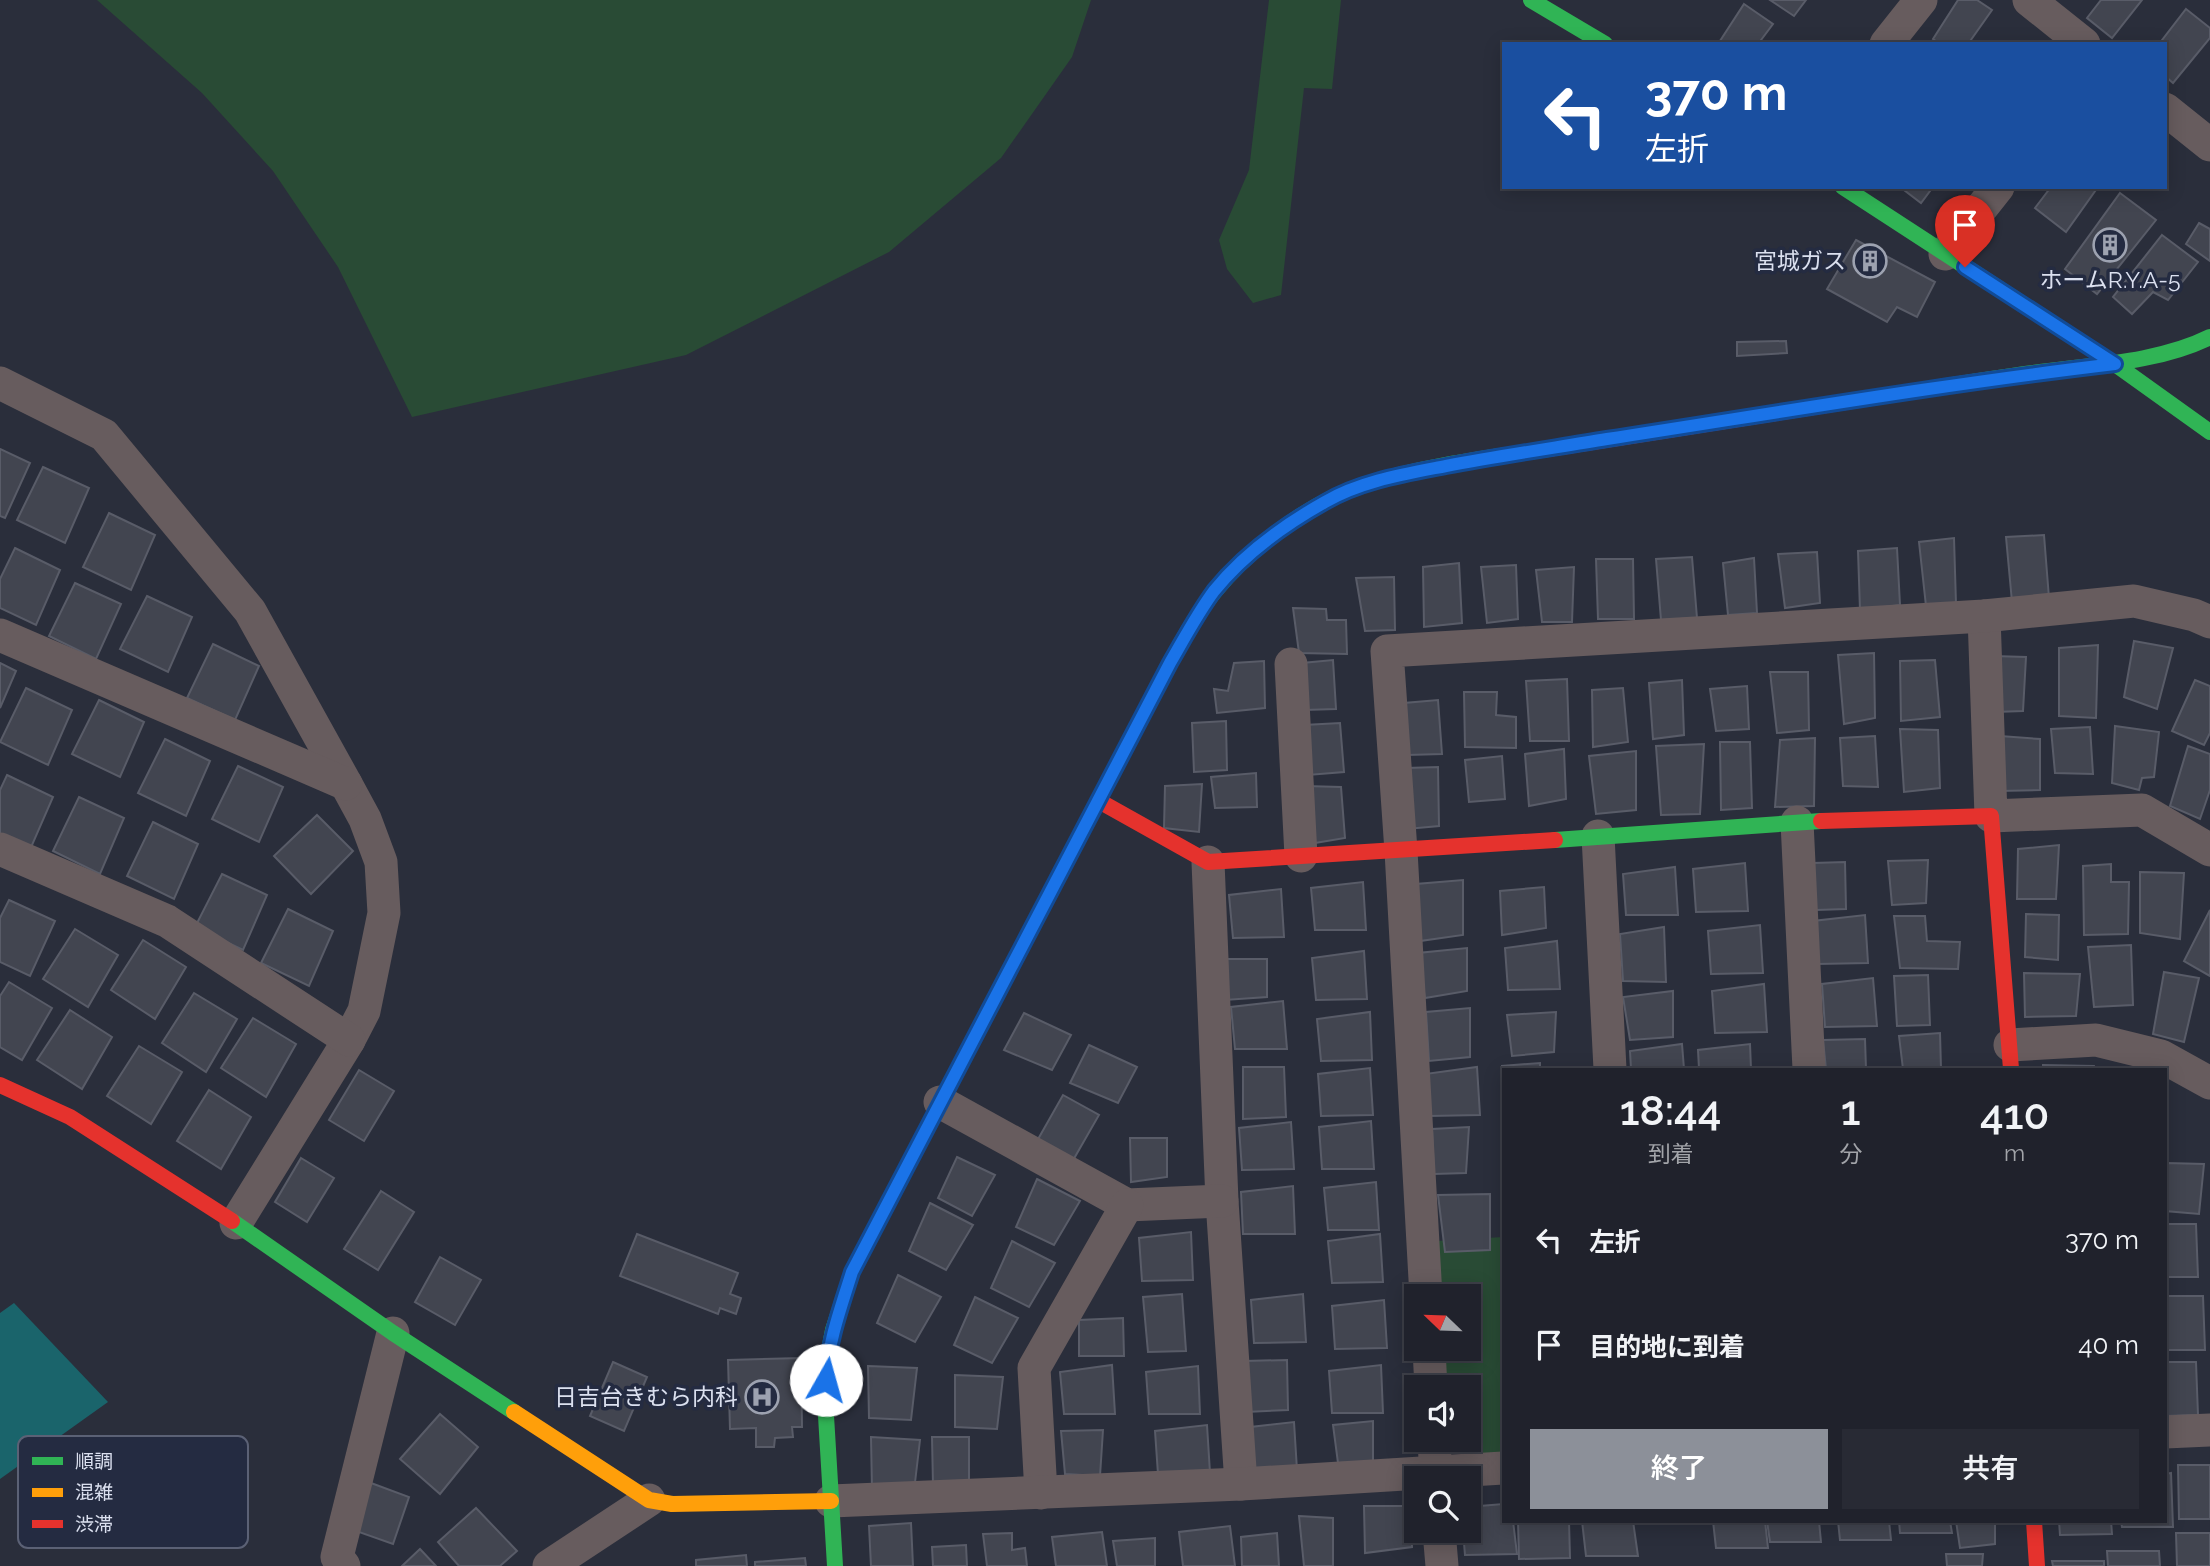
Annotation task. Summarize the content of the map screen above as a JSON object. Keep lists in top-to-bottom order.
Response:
{
  "places": {
    "building": ["ホームR.Y.A-5", "宮城ガス"],
    "hospital": ["日吉台きむら内科"]
  },
  "legend": ["順調", "混雑", "渋滞"],
  "north": "top left",
  "page": {
    "turn": ["370 m", "左折"],
    "eta": [
      "18:44",
      "到着",
      "1",
      "分",
      "410",
      "m"
    ],
    "list": [
      {
        "name": "左折",
        "value": "370 m"
      },
      {
        "name": "目的地に到着",
        "value": "40 m"
      }
    ],
    "buttons": ["終了", "共有"]
  }
}
